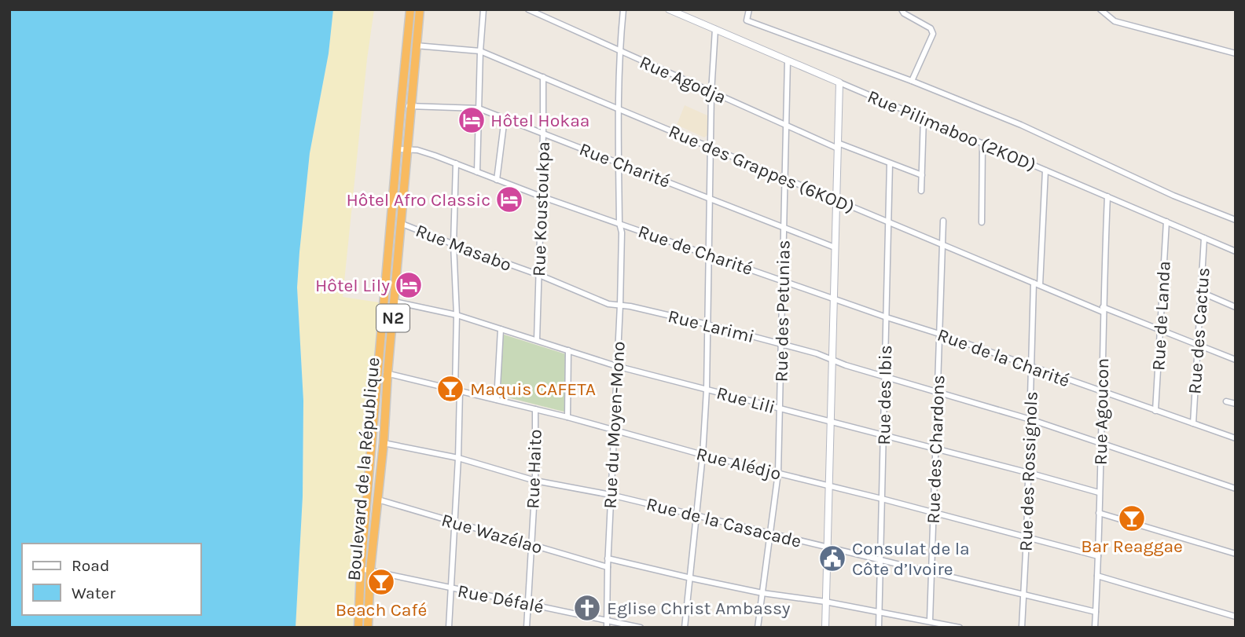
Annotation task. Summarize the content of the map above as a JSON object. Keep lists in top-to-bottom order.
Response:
{
  "streets": {
    "highway": ["N2", "Boulevard de la République"],
    "street": [
      "Rue Agodja",
      "Rue Pilimaboo (2KOD)",
      "Rue Charité",
      "Rue des Grappes (6KOD)",
      "Rue Koustoukpa",
      "Rue Masabo",
      "Rue de Charité",
      "Rue des Petunias",
      "Rue de Landa",
      "Rue Larimi",
      "Rue des Cactus",
      "Rue de la Charité",
      "Rue des Ibis",
      "Rue Lili",
      "Rue Agoucon",
      "Rue du Moyen-Mono",
      "Rue des Chardons",
      "Rue Alédjo",
      "Rue Haito",
      "Rue des Rossignols",
      "Rue de la Casacade",
      "Rue Wazélao",
      "Rue Défalé"
    ]
  },
  "crossings": [
    ["Rue Agodja", "Rue des Petunias"],
    ["Rue Agodja", "Rue des Ibis"],
    ["Rue Agodja", "Rue du Moyen-Mono"],
    ["Rue Pilimaboo (2KOD)", "Rue des Petunias"],
    ["Rue Pilimaboo (2KOD)", "Rue de Landa"],
    ["Rue Pilimaboo (2KOD)", "Rue des Cactus"],
    ["Rue Pilimaboo (2KOD)", "Rue Agoucon"],
    ["Rue Charité", "Rue Koustoukpa"],
    ["Rue Charité", "Rue des Petunias"],
    ["Rue Charité", "Rue du Moyen-Mono"],
    ["Rue Charité", "Boulevard de la République"],
    ["Rue des Grappes (6KOD)", "Rue Koustoukpa"],
    ["Rue des Grappes (6KOD)", "Rue des Petunias"],
    ["Rue des Grappes (6KOD)", "Rue de Landa"],
    ["Rue des Grappes (6KOD)", "Rue des Cactus"],
    ["Rue des Grappes (6KOD)", "Rue des Ibis"],
    ["Rue des Grappes (6KOD)", "Rue Agoucon"],
    ["Rue des Grappes (6KOD)", "Rue du Moyen-Mono"],
    ["Rue des Grappes (6KOD)", "Rue des Chardons"],
    ["Rue des Grappes (6KOD)", "Boulevard de la République"],
    ["Rue des Grappes (6KOD)", "Rue des Rossignols"],
    ["Rue Koustoukpa", "Rue Masabo"],
    ["Rue Koustoukpa", "Rue de Charité"],
    ["Rue Koustoukpa", "Rue Lili"],
    ["Rue Masabo", "Rue Larimi"],
    ["Rue Masabo", "Rue du Moyen-Mono"],
    ["Rue Masabo", "Boulevard de la République"],
    ["Rue de Charité", "Rue des Petunias"],
    ["Rue de Charité", "Rue de la Charité"],
    ["Rue de Charité", "Rue du Moyen-Mono"],
    ["Rue de Charité", "Boulevard de la République"],
    ["Rue des Petunias", "Rue Larimi"],
    ["Rue des Petunias", "Rue Lili"],
    ["Rue des Petunias", "Rue Alédjo"],
    ["Rue des Petunias", "Rue de la Casacade"],
    ["Rue de Landa", "Rue de la Charité"],
    ["Rue Larimi", "Rue des Ibis"],
    ["Rue Larimi", "Rue Agoucon"],
    ["Rue Larimi", "Rue du Moyen-Mono"],
    ["Rue Larimi", "Rue des Chardons"],
    ["Rue Larimi", "Rue des Rossignols"],
    ["Rue des Cactus", "Rue de la Charité"],
    ["Rue de la Charité", "Rue des Ibis"],
    ["Rue de la Charité", "Rue Agoucon"],
    ["Rue de la Charité", "Rue des Chardons"],
    ["Rue de la Charité", "Rue des Rossignols"],
    ["Rue des Ibis", "Rue Lili"],
    ["Rue des Ibis", "Rue Alédjo"],
    ["Rue des Ibis", "Rue de la Casacade"],
    ["Rue Lili", "Rue Agoucon"],
    ["Rue Lili", "Rue du Moyen-Mono"],
    ["Rue Lili", "Rue des Chardons"],
    ["Rue Lili", "Boulevard de la République"],
    ["Rue Lili", "Rue des Rossignols"],
    ["Rue Agoucon", "Rue Alédjo"],
    ["Rue Agoucon", "Rue de la Casacade"],
    ["Rue du Moyen-Mono", "Rue Alédjo"],
    ["Rue du Moyen-Mono", "Rue de la Casacade"],
    ["Rue du Moyen-Mono", "Rue Wazélao"],
    ["Rue du Moyen-Mono", "Rue Défalé"],
    ["Rue des Chardons", "Rue Alédjo"],
    ["Rue des Chardons", "Rue de la Casacade"],
    ["Rue Alédjo", "Boulevard de la République"],
    ["Rue Alédjo", "Rue Haito"],
    ["Rue Alédjo", "Rue des Rossignols"],
    ["Boulevard de la République", "Rue de la Casacade"],
    ["Boulevard de la République", "Rue Wazélao"],
    ["Boulevard de la République", "Rue Défalé"],
    ["Rue Haito", "Rue de la Casacade"],
    ["Rue Haito", "Rue Wazélao"],
    ["Rue Haito", "Rue Défalé"],
    ["Rue des Rossignols", "Rue de la Casacade"]
  ],
  "places": {
    "hotel": ["Hôtel Hokaa", "Hôtel Afro Classic", "Hôtel Lily"],
    "bar": ["Maquis CAFETA", "Bar Reaggae", "Beach Café"],
    "public building": ["Consulat de la Côte d’Ivoire"],
    "church": ["Eglise Christ Ambassy"]
  },
  "legend": ["Road", "Water"]
}
